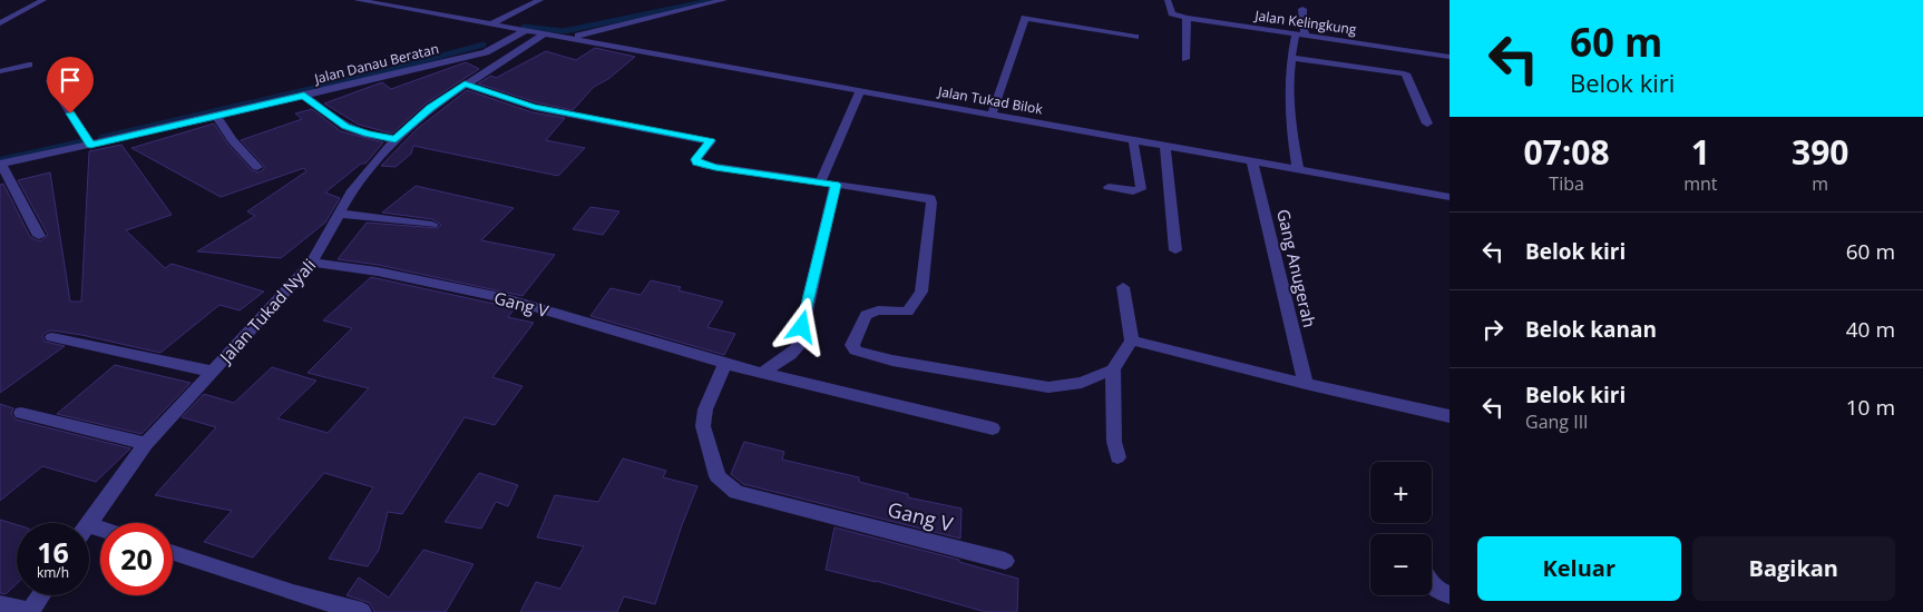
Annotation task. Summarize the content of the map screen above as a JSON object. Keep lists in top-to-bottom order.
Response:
{
  "streets": {
    "street": [
      "Jalan Kelingkung",
      "Jalan Danau Beratan",
      "Jalan Tukad Bilok",
      "Gang Anugerah",
      "Gang V",
      "Jalan Tukad Nyali"
    ]
  },
  "crossings": [
    ["Jalan Danau Beratan", "Jalan Tukad Nyali"],
    ["Jalan Tukad Bilok", "Gang Anugerah"],
    ["Jalan Tukad Bilok", "Jalan Tukad Nyali"],
    ["Gang V", "Jalan Tukad Nyali"]
  ],
  "page": {
    "turn": ["60 m", "Belok kiri"],
    "eta": [
      "07:08",
      "Tiba",
      "1",
      "mnt",
      "390",
      "m"
    ],
    "list": [
      {
        "name": "Belok kiri",
        "value": "60 m"
      },
      {
        "name": "Belok kanan",
        "value": "40 m"
      },
      {
        "name": "Belok kiri",
        "note": "Gang III",
        "value": "10 m"
      }
    ],
    "map_buttons": ["+", "−"],
    "speed": "16 km/h",
    "limit": "20",
    "buttons": ["Keluar", "Bagikan"]
  }
}
